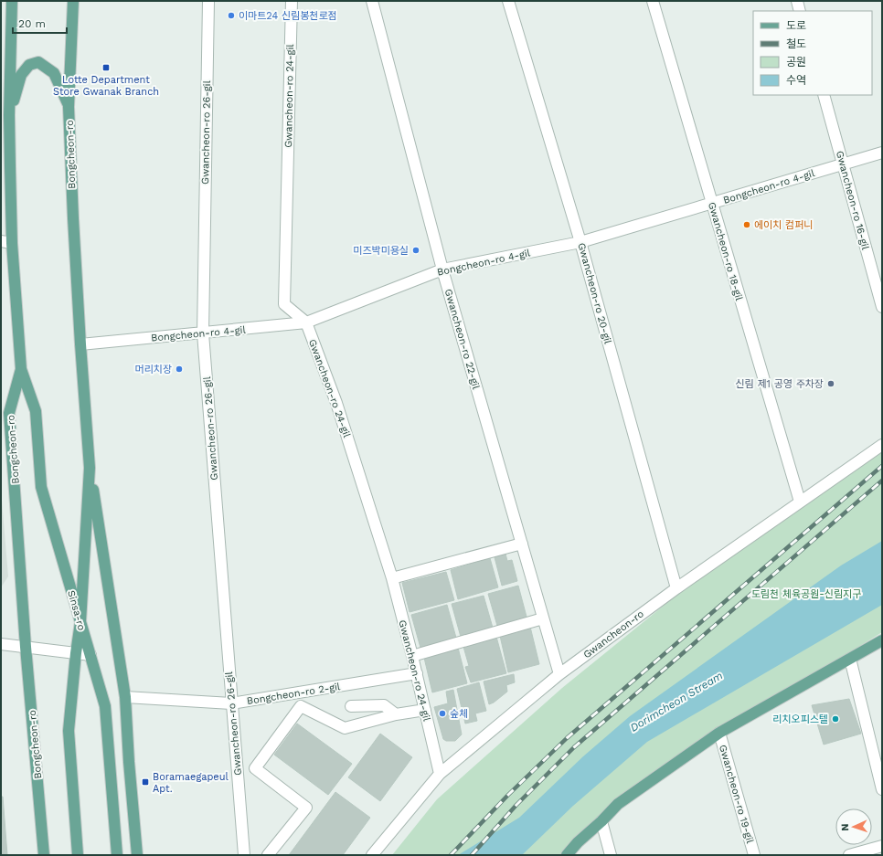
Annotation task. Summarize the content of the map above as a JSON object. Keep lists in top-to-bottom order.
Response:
{
  "streets": {
    "main road": ["Bongcheon-ro", "Sinsa-ro"],
    "street": [
      "Gwancheon-ro 24-gil",
      "Gwancheon-ro 26-gil",
      "Bongcheon-ro 4-gil",
      "Gwancheon-ro 16-gil",
      "Gwancheon-ro 18-gil",
      "Gwancheon-ro 20-gil",
      "Gwancheon-ro 22-gil",
      "Gwancheon-ro",
      "Bongcheon-ro 2-gil",
      "Gwancheon-ro 19-gil"
    ]
  },
  "crossings": [
    ["Gwancheon-ro 24-gil", "Bongcheon-ro 4-gil"],
    ["Gwancheon-ro 24-gil", "Gwancheon-ro"],
    ["Gwancheon-ro 24-gil", "Bongcheon-ro 2-gil"],
    ["Gwancheon-ro 26-gil", "Bongcheon-ro 4-gil"],
    ["Gwancheon-ro 26-gil", "Bongcheon-ro 2-gil"],
    ["Bongcheon-ro", "Bongcheon-ro 4-gil"],
    ["Bongcheon-ro", "Sinsa-ro"],
    ["Bongcheon-ro 4-gil", "Gwancheon-ro 16-gil"],
    ["Bongcheon-ro 4-gil", "Gwancheon-ro 18-gil"],
    ["Bongcheon-ro 4-gil", "Gwancheon-ro 20-gil"],
    ["Bongcheon-ro 4-gil", "Gwancheon-ro 22-gil"],
    ["Gwancheon-ro 18-gil", "Gwancheon-ro"],
    ["Gwancheon-ro 20-gil", "Gwancheon-ro"],
    ["Gwancheon-ro 22-gil", "Gwancheon-ro"]
  ],
  "water": ["Dorimcheon Stream"],
  "parks": ["도림천 체육공원-신림지구"],
  "places": {
    "other": [
      "이마트24 신림봉천로점",
      "에이치 컴퍼니",
      "미즈박미용실",
      "머리치장",
      "신림 제1 공영 주차장",
      "숲체",
      "리치오피스텔"
    ],
    "transit": ["Lotte Department Store Gwanak Branch", "Boramaegapeul Apt."]
  },
  "legend": [
    "도로",
    "철도",
    "공원",
    "수역"
  ],
  "scale_bar": "20 m",
  "north": "left"
}
